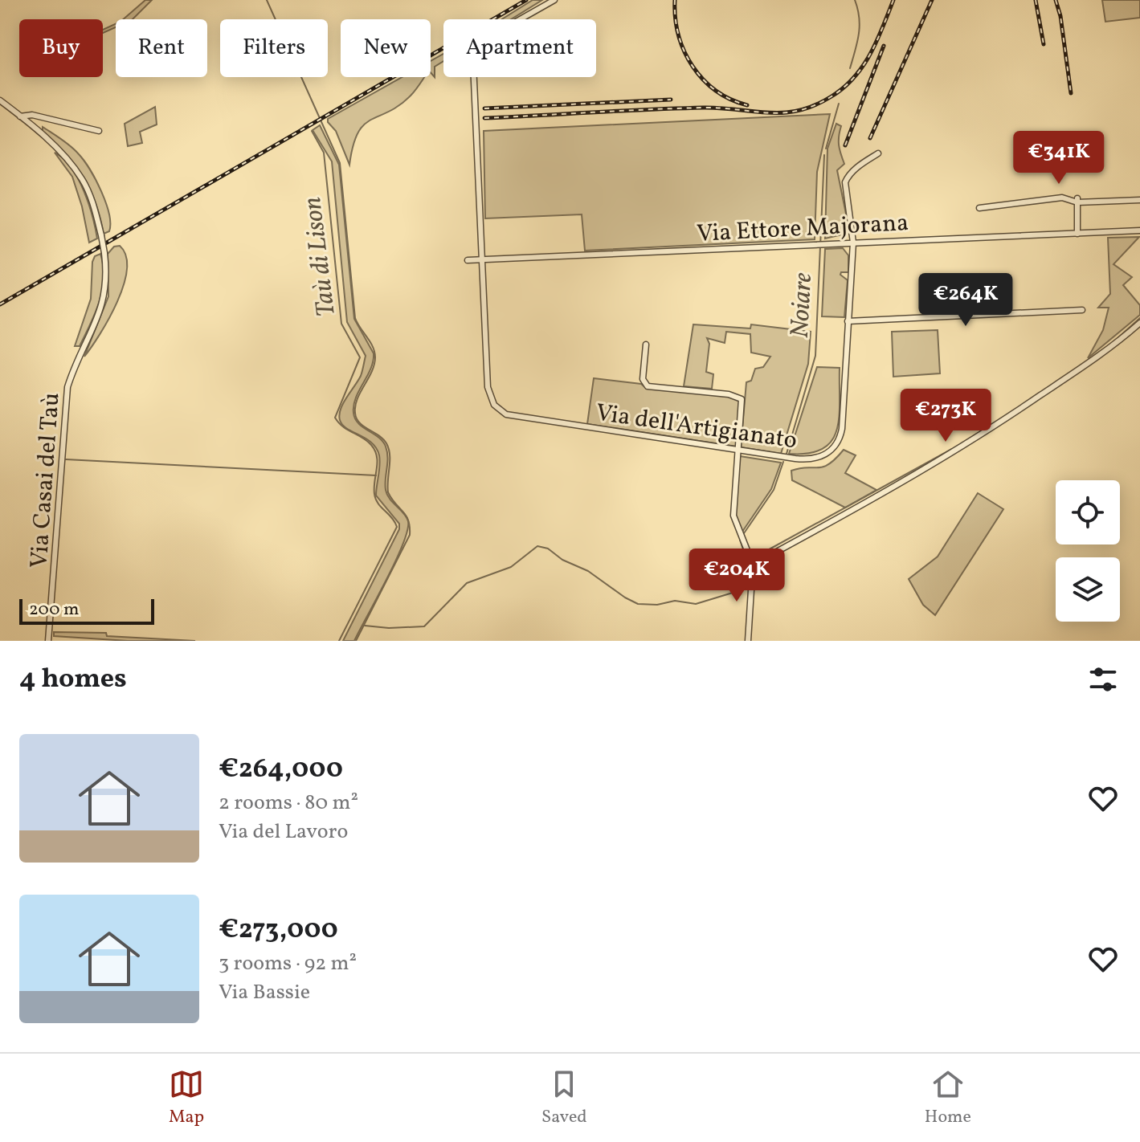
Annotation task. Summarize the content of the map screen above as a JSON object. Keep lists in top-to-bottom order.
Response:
{
  "streets": {
    "street": ["Via Ettore Majorana", "Via dell'Artigianato", "Via Casai del Taù"]
  },
  "crossings": [
    ["Via Ettore Majorana", "Via dell'Artigianato"]
  ],
  "water": ["Taù di Lison", "Noiare"],
  "scale_bar": "200 m",
  "page": {
    "chip": [
      "Buy",
      "Rent",
      "Filters",
      "New",
      "Apartment"
    ],
    "price": [
      "€341K",
      "€264K",
      "€273K",
      "€204K"
    ],
    "scale": "200 m",
    "heading": "4 homes",
    "list": [
      {
        "name": "€264,000",
        "note": "2 rooms · 80 m² · Via del Lavoro"
      },
      {
        "name": "€273,000",
        "note": "3 rooms · 92 m² · Via Bassie"
      }
    ],
    "tabs": ["Map", "Saved", "Home"]
  }
}
